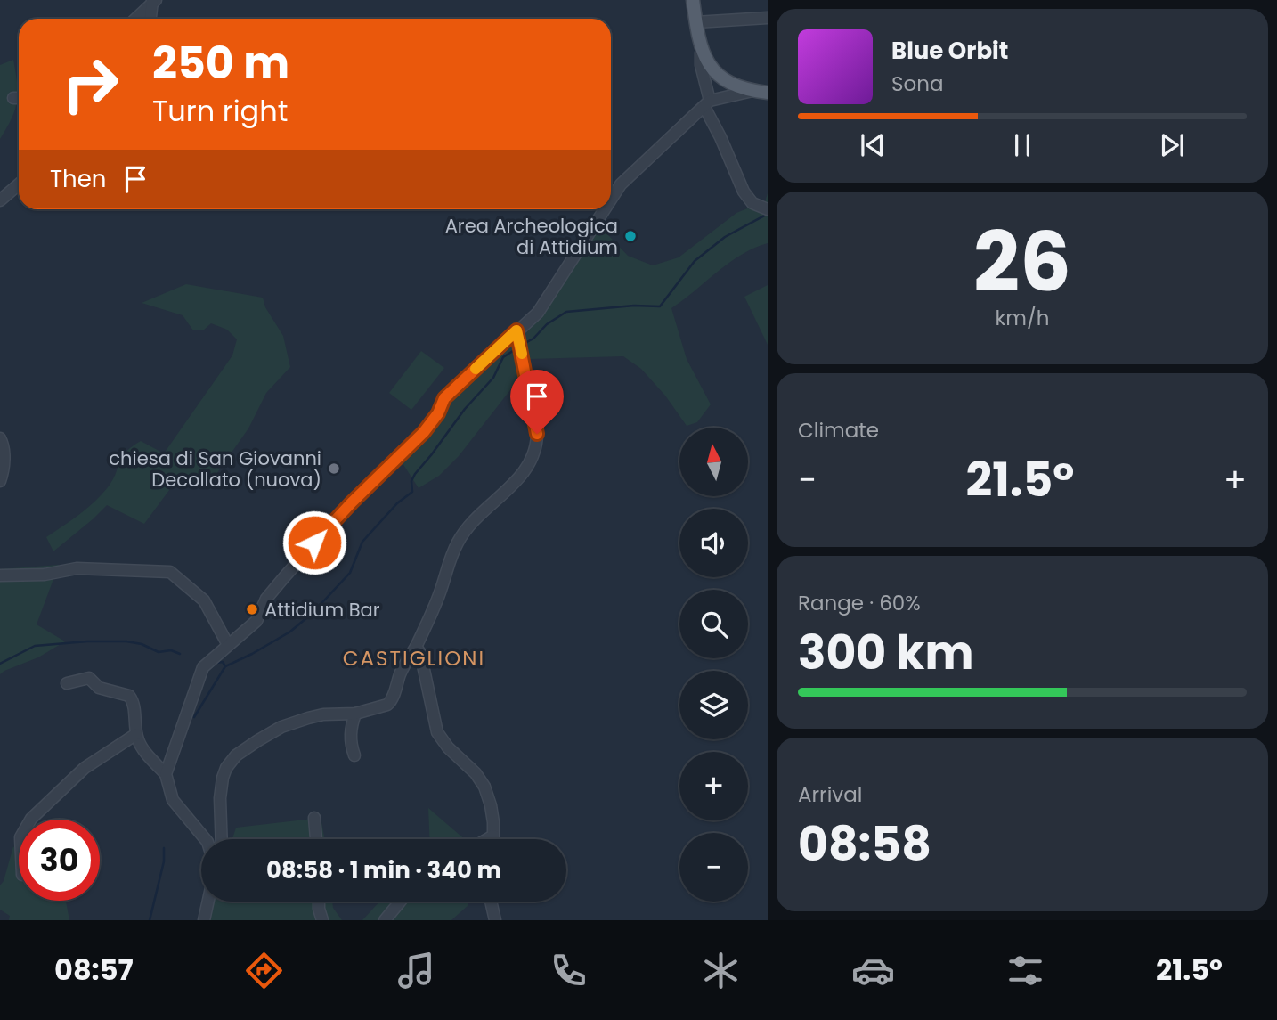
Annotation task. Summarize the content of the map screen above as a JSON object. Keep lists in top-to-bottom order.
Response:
{
  "districts": ["CASTIGLIONI"],
  "places": ["Area Archeologica di Attidium", "chiesa di San Giovanni Decollato (nuova)", "Attidium Bar"],
  "north": "top",
  "page": {
    "turn": ["250 m", "Turn right"],
    "song": ["Blue Orbit", "Sona"],
    "then": "Then",
    "tile": [
      ["26", "km/h"],
      "Climate",
      ["Range · 60%", "300 km"],
      ["Arrival", "08:58"]
    ],
    "map_buttons": ["+", "−"],
    "heat": ["−", "21.5°", "+"],
    "limit": "30",
    "trip": "08:58 · 1 min · 340 m",
    "tabs": ["08:57", "21.5°"]
  }
}
